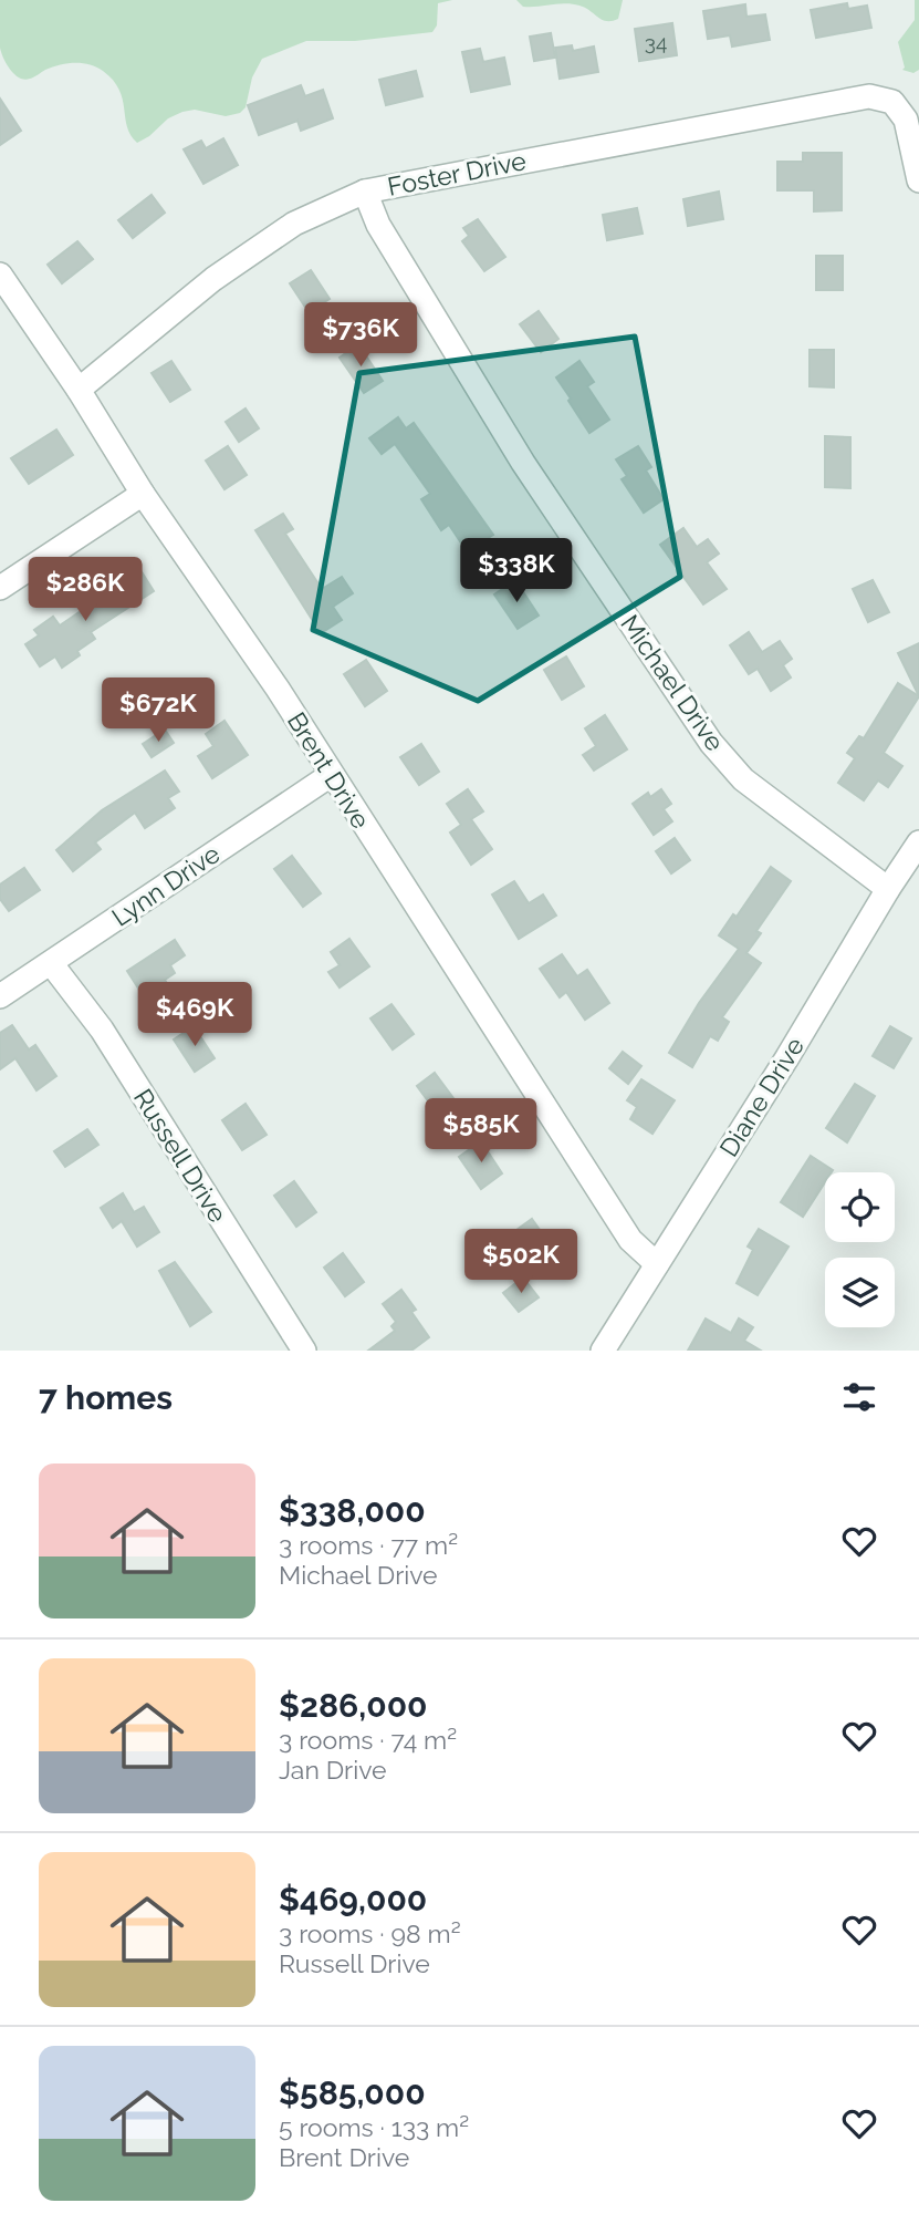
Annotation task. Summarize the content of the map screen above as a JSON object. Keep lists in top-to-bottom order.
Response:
{
  "streets": {
    "street": [
      "Foster Drive",
      "Michael Drive",
      "Brent Drive",
      "Lynn Drive",
      "Diane Drive",
      "Russell Drive"
    ]
  },
  "crossings": [
    ["Foster Drive", "Michael Drive"],
    ["Foster Drive", "Brent Drive"],
    ["Michael Drive", "Diane Drive"],
    ["Brent Drive", "Lynn Drive"],
    ["Brent Drive", "Diane Drive"],
    ["Lynn Drive", "Russell Drive"]
  ],
  "house_numbers": ["34"],
  "page": {
    "price": [
      "$736K",
      "$338K",
      "$286K",
      "$672K",
      "$469K",
      "$585K",
      "$502K"
    ],
    "heading": "7 homes",
    "list": [
      {
        "name": "$338,000",
        "note": "3 rooms · 77 m² · Michael Drive"
      },
      {
        "name": "$286,000",
        "note": "3 rooms · 74 m² · Jan Drive"
      },
      {
        "name": "$469,000",
        "note": "3 rooms · 98 m² · Russell Drive"
      },
      {
        "name": "$585,000",
        "note": "5 rooms · 133 m² · Brent Drive"
      }
    ]
  }
}
